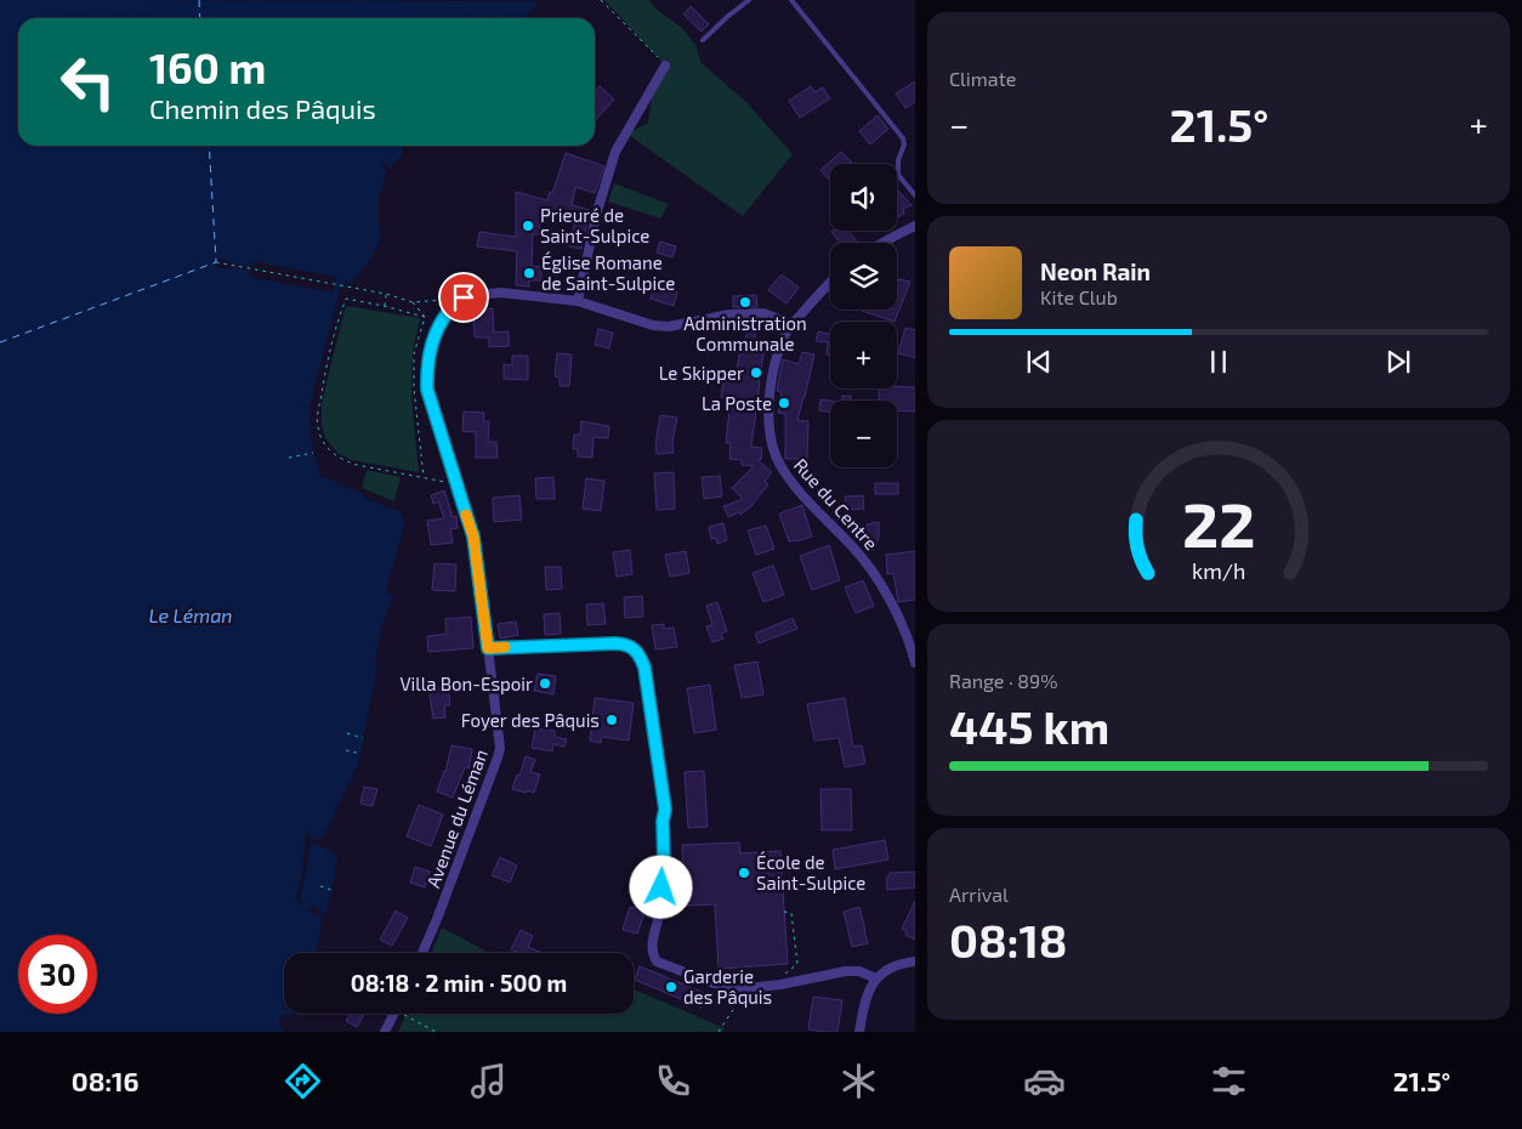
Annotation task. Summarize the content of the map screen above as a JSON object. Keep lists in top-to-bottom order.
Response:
{
  "streets": {
    "street": ["Rue du Centre", "Avenue du Léman"]
  },
  "water": ["Le Léman"],
  "places": [
    "Prieuré de Saint-Sulpice",
    "Église Romane de Saint-Sulpice",
    "Administration Communale",
    "Le Skipper",
    "La Poste",
    "Villa Bon-Espoir",
    "Foyer des Pâquis",
    "École de Saint-Sulpice",
    "Garderie des Pâquis"
  ],
  "page": {
    "tile": [
      "Climate",
      ["Range · 89%", "445 km"],
      ["Arrival", "08:18"]
    ],
    "turn": ["160 m", "Chemin des Pâquis"],
    "heat": ["−", "21.5°", "+"],
    "map_buttons": ["+", "−"],
    "song": ["Neon Rain", "Kite Club"],
    "limit": "30",
    "trip": "08:18 · 2 min · 500 m",
    "tabs": ["08:16", "21.5°"],
    "gauge": ["22", "km/h"]
  }
}
